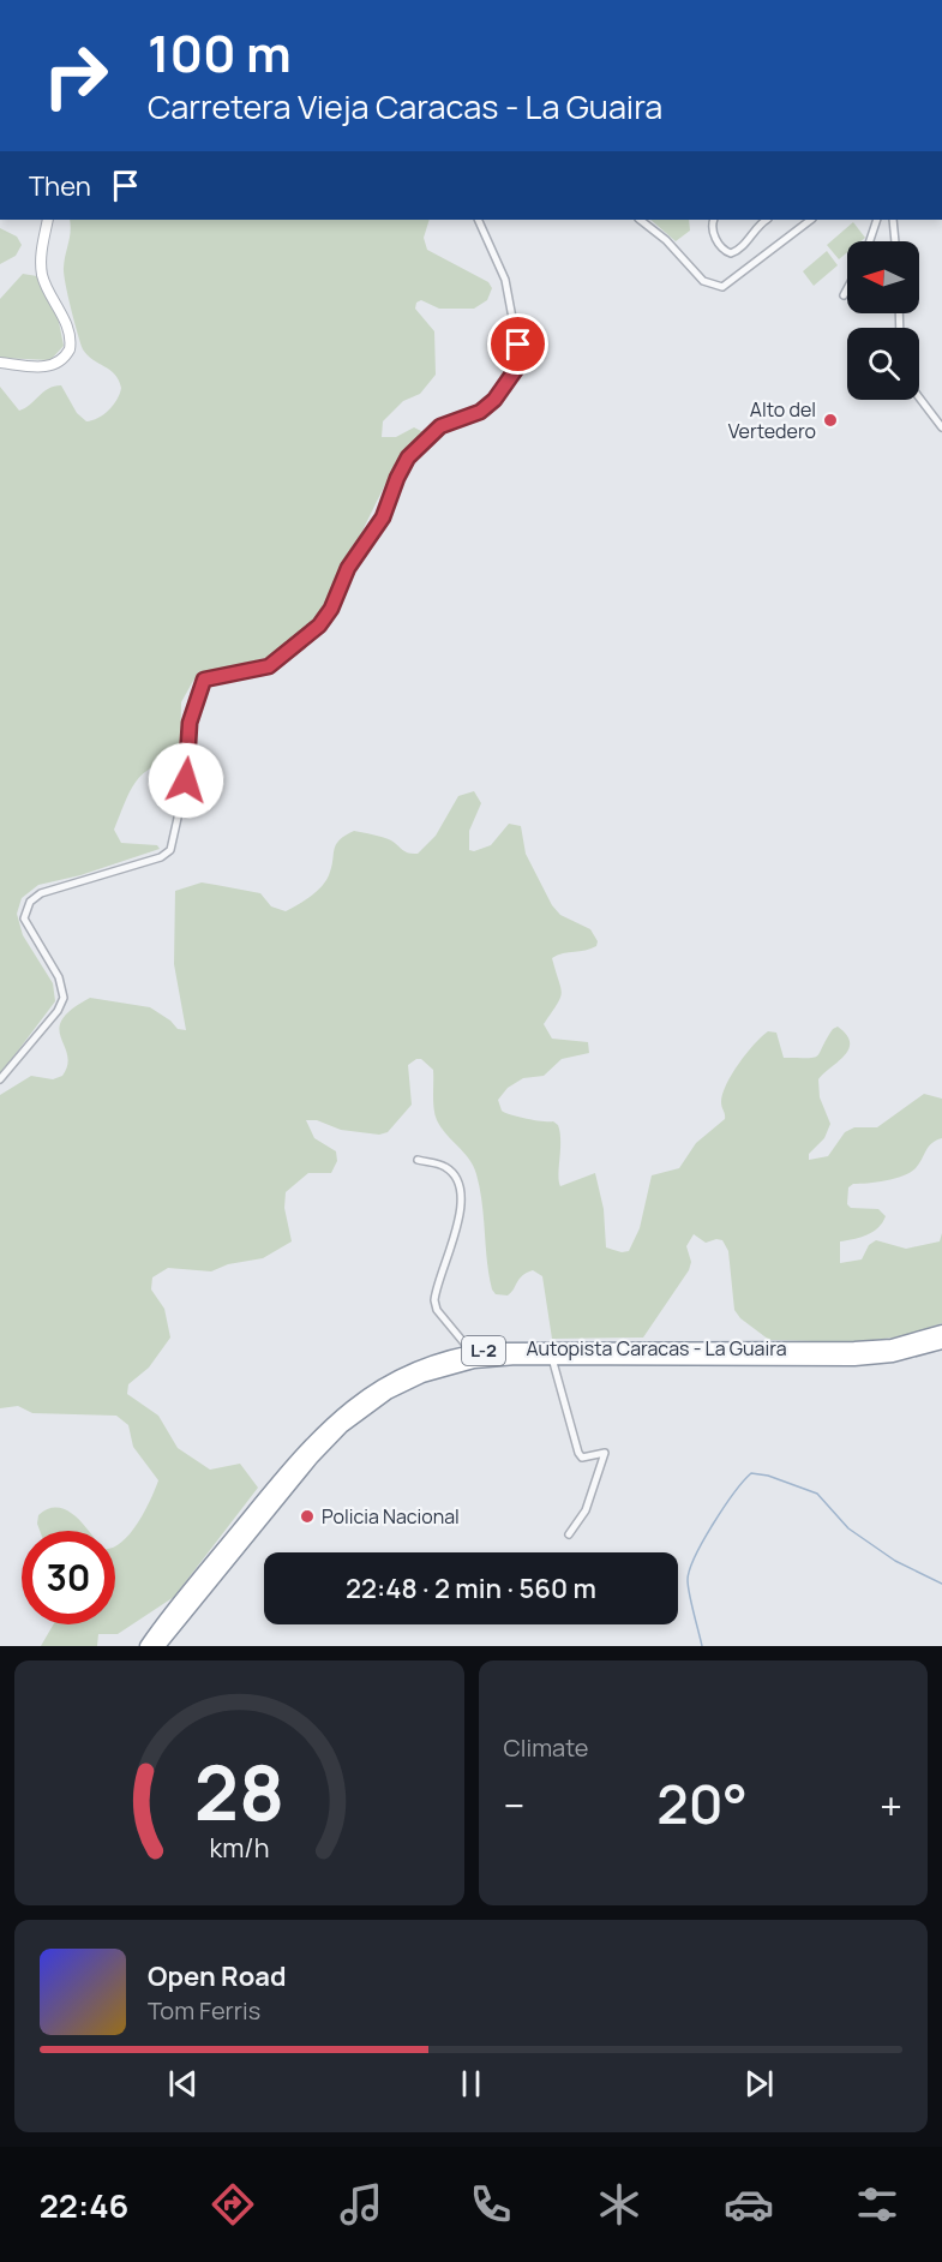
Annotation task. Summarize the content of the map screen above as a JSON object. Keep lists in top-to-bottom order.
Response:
{
  "streets": {
    "highway": ["Autopista Caracas - La Guaira", "L-2"]
  },
  "places": ["Alto del Vertedero", "Policia Nacional"],
  "north": "left",
  "page": {
    "turn": ["100 m", "Carretera Vieja Caracas - La Guaira"],
    "then": "Then",
    "limit": "30",
    "trip": "22:48 · 2 min · 560 m",
    "tile": "Climate",
    "heat": ["−", "20°", "+"],
    "song": ["Open Road", "Tom Ferris"],
    "tabs": "22:46",
    "gauge": ["28", "km/h"]
  }
}
